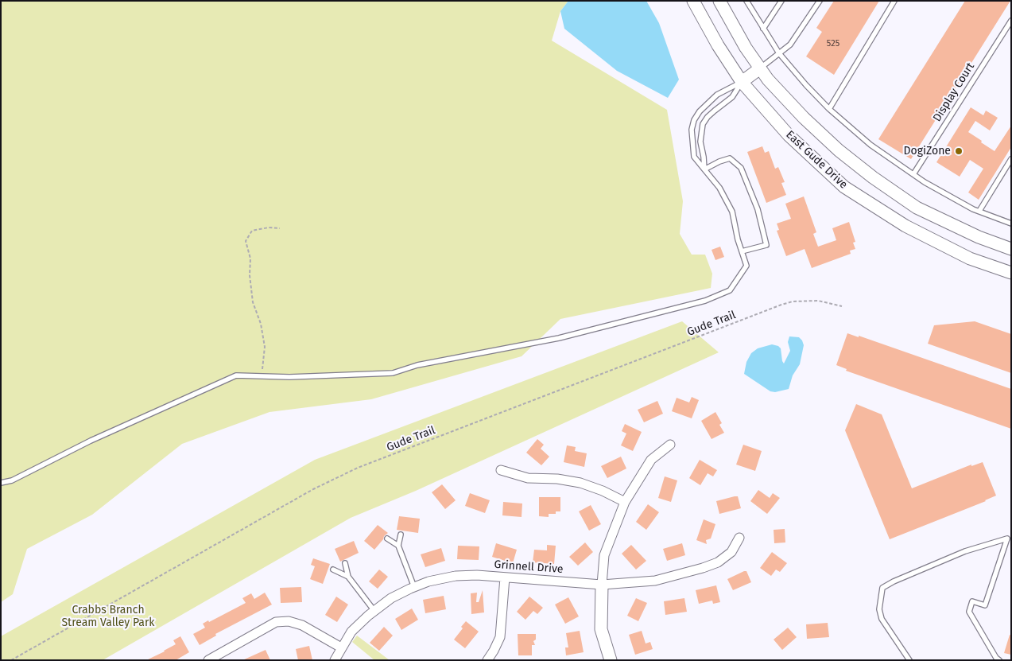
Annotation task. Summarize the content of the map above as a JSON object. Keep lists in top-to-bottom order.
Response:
{
  "streets": {
    "main road": ["East Gude Drive"],
    "street": ["Grinnell Drive"],
    "lane": ["Display Court"],
    "path": ["Gude Trail"]
  },
  "parks": ["Crabbs Branch Stream Valley Park"],
  "places": ["DogiZone"],
  "house_numbers": ["525"]
}
